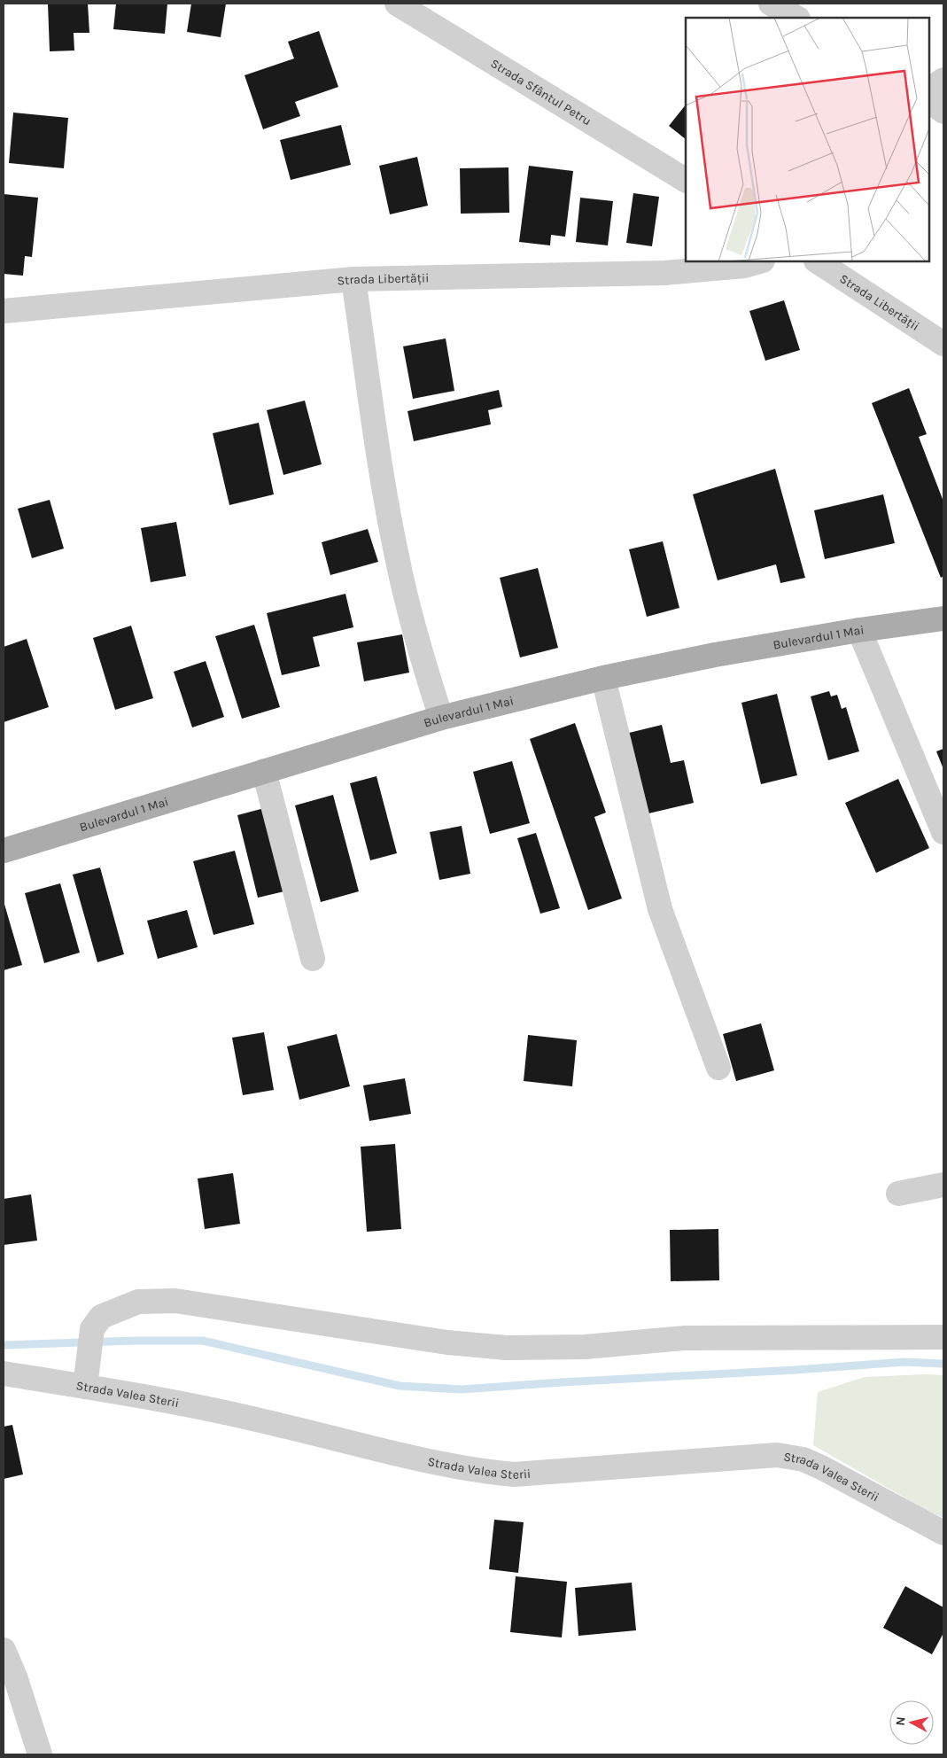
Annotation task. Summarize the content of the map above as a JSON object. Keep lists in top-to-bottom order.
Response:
{
  "streets": {
    "main road": ["Bulevardul 1 Mai"],
    "street": ["Strada Sfântul Petru", "Strada Libertății", "Strada Valea Sterii"]
  },
  "north": "left"
}
